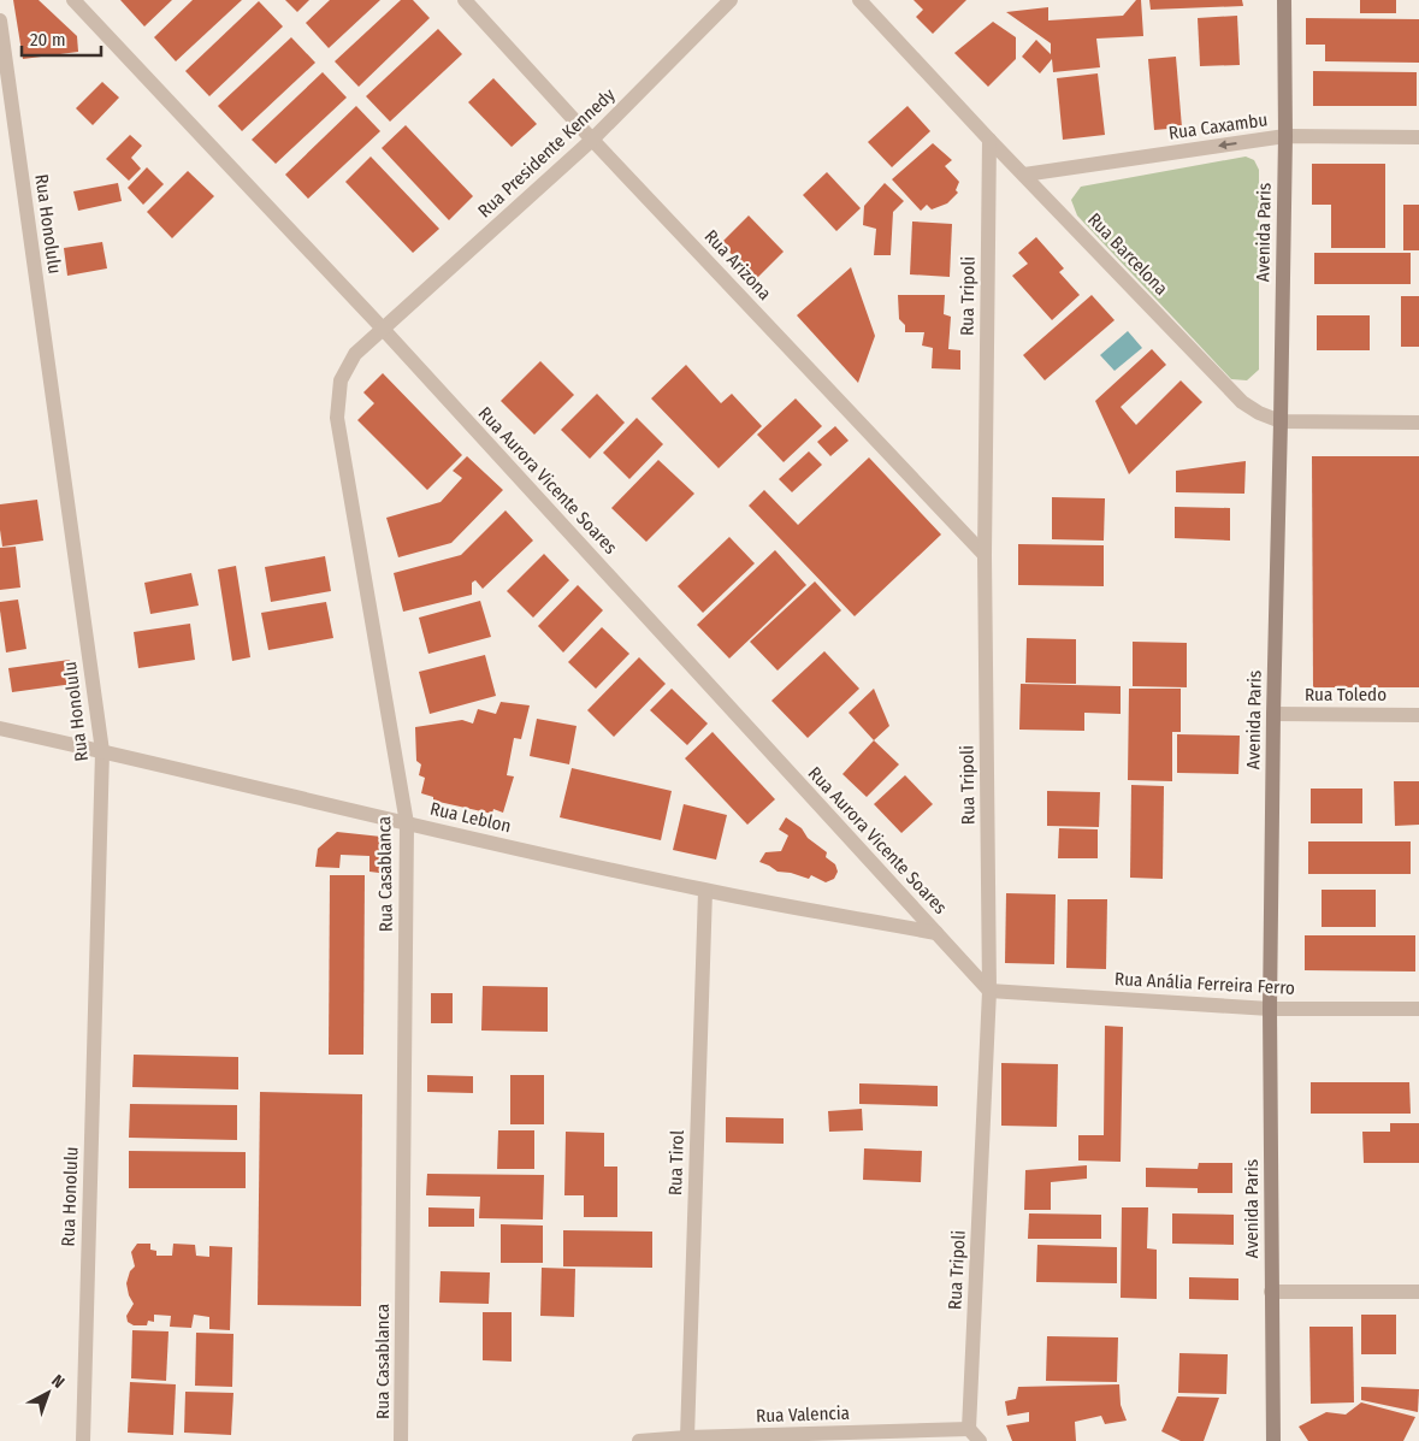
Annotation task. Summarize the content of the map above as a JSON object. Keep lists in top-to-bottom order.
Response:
{
  "streets": {
    "street": [
      "Rua Caxambu",
      "Rua Presidente Kennedy",
      "Rua Honolulu",
      "Avenida Paris",
      "Rua Barcelona",
      "Rua Arizona",
      "Rua Tripoli",
      "Rua Aurora Vicente Soares",
      "Rua Toledo",
      "Rua Leblon",
      "Rua Casablanca",
      "Rua Anália Ferreira Ferro",
      "Rua Tirol",
      "Rua Valencia"
    ]
  },
  "crossings": [
    ["Rua Caxambu", "Avenida Paris"],
    ["Rua Caxambu", "Rua Barcelona"],
    ["Rua Presidente Kennedy", "Rua Arizona"],
    ["Rua Presidente Kennedy", "Rua Aurora Vicente Soares"],
    ["Rua Presidente Kennedy", "Rua Casablanca"],
    ["Rua Honolulu", "Rua Leblon"],
    ["Avenida Paris", "Rua Barcelona"],
    ["Avenida Paris", "Rua Toledo"],
    ["Avenida Paris", "Rua Anália Ferreira Ferro"],
    ["Rua Barcelona", "Rua Tripoli"],
    ["Rua Arizona", "Rua Tripoli"],
    ["Rua Tripoli", "Rua Aurora Vicente Soares"],
    ["Rua Tripoli", "Rua Anália Ferreira Ferro"],
    ["Rua Tripoli", "Rua Valencia"],
    ["Rua Aurora Vicente Soares", "Rua Leblon"],
    ["Rua Aurora Vicente Soares", "Rua Casablanca"],
    ["Rua Aurora Vicente Soares", "Rua Anália Ferreira Ferro"],
    ["Rua Leblon", "Rua Casablanca"],
    ["Rua Leblon", "Rua Tirol"],
    ["Rua Tirol", "Rua Valencia"]
  ],
  "one_way": ["Rua Caxambu"],
  "scale_bar": "20 m",
  "north": "top right"
}
